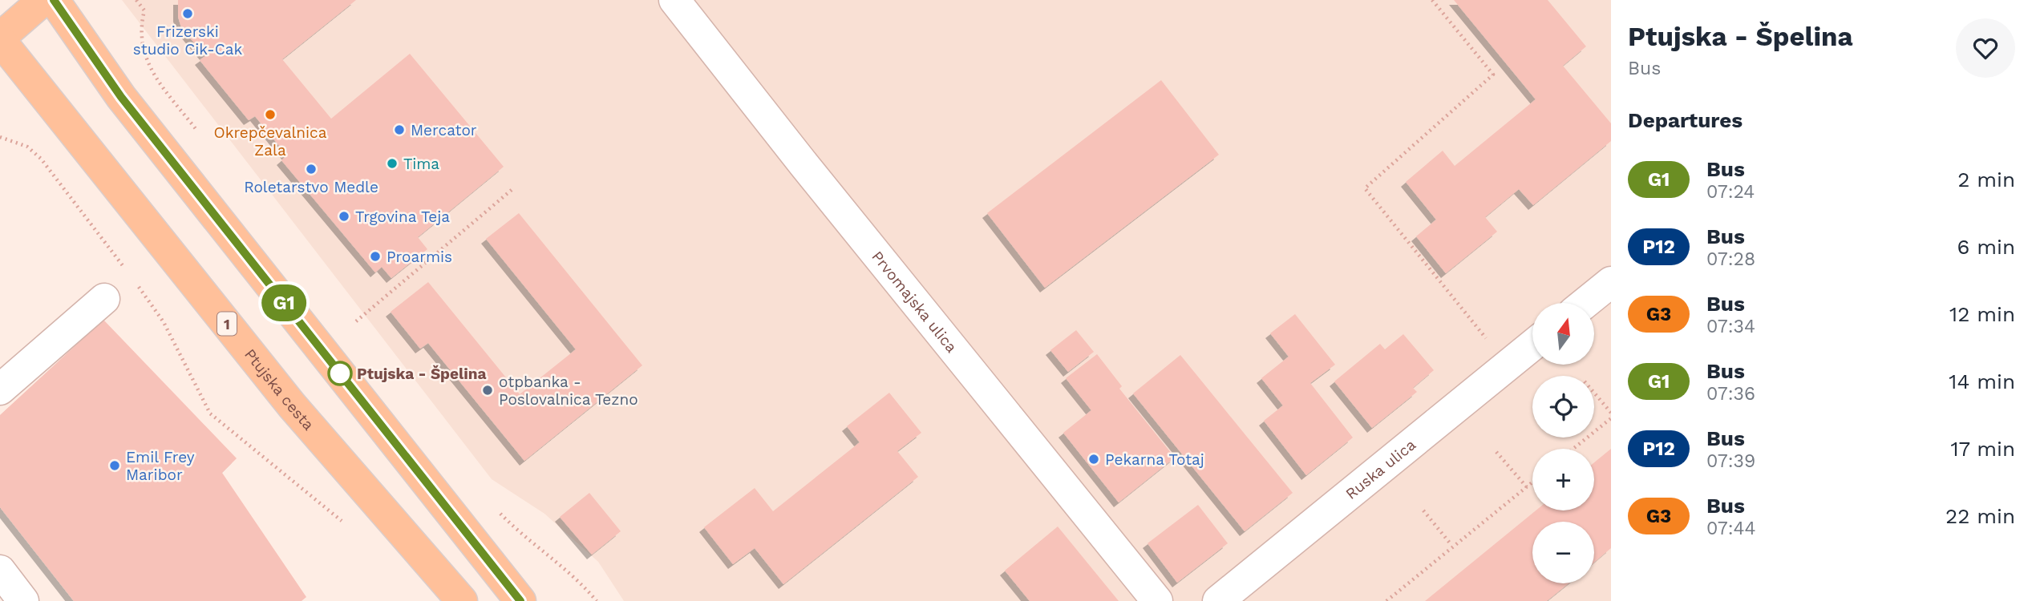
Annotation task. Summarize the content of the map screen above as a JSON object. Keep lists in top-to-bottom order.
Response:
{
  "streets": {
    "main road": ["1", "Ptujska cesta"],
    "street": ["Prvomajska ulica", "Ruska ulica"]
  },
  "places": [
    "Frizerski studio Cik-Cak",
    "Okrepčevalnica Zala",
    "Mercator",
    "Tima",
    "Roletarstvo Medle",
    "Trgovina Teja",
    "Proarmis",
    "Ptujska - Špelina",
    "otpbanka - Poslovalnica Tezno",
    "Pekarna Totaj",
    "Emil Frey Maribor"
  ],
  "lines": ["bus line G1"],
  "north": "top",
  "page": {
    "on_map": "G1",
    "heading": [
      ["Ptujska - Špelina", "Bus"],
      "Departures"
    ],
    "list": [
      {
        "mark": "G1",
        "name": "Bus",
        "note": "07:24",
        "value": "2 min"
      },
      {
        "mark": "P12",
        "name": "Bus",
        "note": "07:28",
        "value": "6 min"
      },
      {
        "mark": "G3",
        "name": "Bus",
        "note": "07:34",
        "value": "12 min"
      },
      {
        "mark": "G1",
        "name": "Bus",
        "note": "07:36",
        "value": "14 min"
      },
      {
        "mark": "P12",
        "name": "Bus",
        "note": "07:39",
        "value": "17 min"
      },
      {
        "mark": "G3",
        "name": "Bus",
        "note": "07:44",
        "value": "22 min"
      }
    ],
    "map_buttons": ["+", "−"]
  }
}
